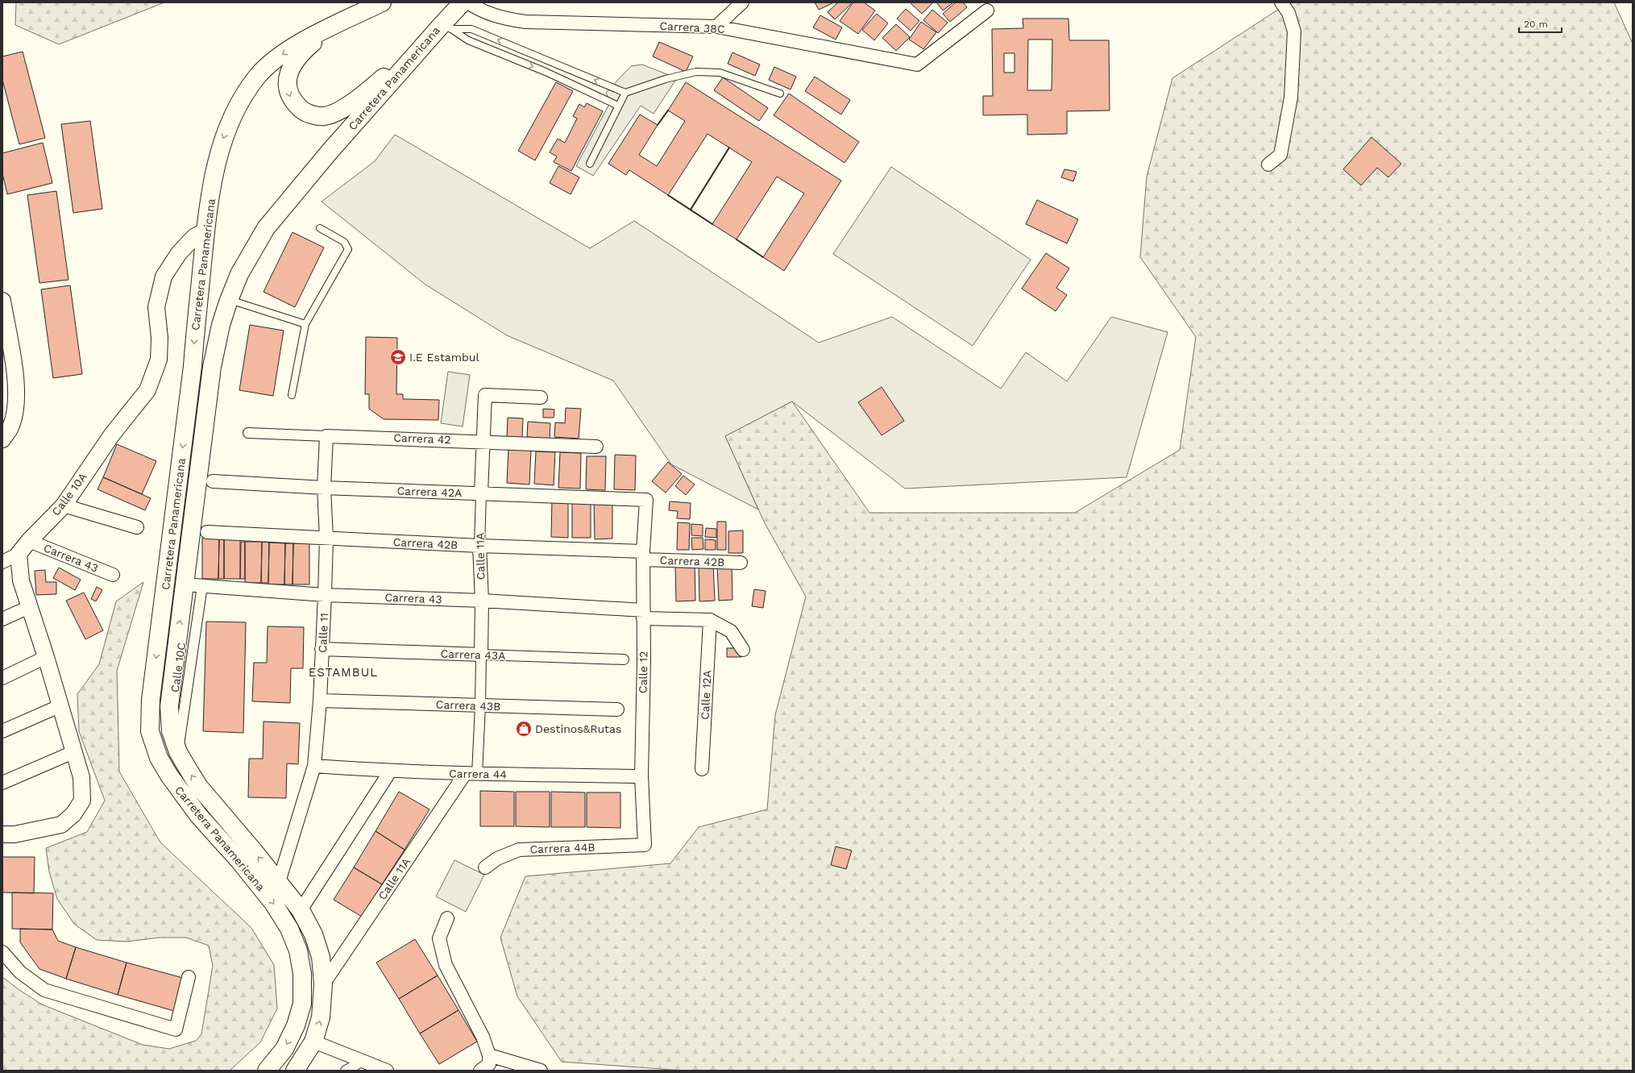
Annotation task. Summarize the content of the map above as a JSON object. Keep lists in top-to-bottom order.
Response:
{
  "streets": {
    "highway": ["Carretera Panamericana"],
    "street": [
      "Carrera 38C",
      "Carrera 42",
      "Carrera 42A",
      "Calle 10A",
      "Carrera 42B",
      "Calle 11A",
      "Carrera 43",
      "Calle 11",
      "Carrera 43A",
      "Calle 10C",
      "Calle 12",
      "Calle 12A",
      "Carrera 43B",
      "Carrera 44",
      "Carrera 44B"
    ]
  },
  "crossings": [
    ["Carretera Panamericana", "Calle 10A"],
    ["Carretera Panamericana", "Calle 11A"],
    ["Carretera Panamericana", "Carrera 43"],
    ["Carretera Panamericana", "Calle 11"],
    ["Carretera Panamericana", "Calle 10C"],
    ["Carrera 42", "Calle 11A"],
    ["Carrera 42", "Calle 11"],
    ["Carrera 42A", "Calle 11A"],
    ["Carrera 42A", "Calle 11"],
    ["Carrera 42A", "Calle 12"],
    ["Calle 10A", "Carrera 43"],
    ["Carrera 42B", "Calle 11A"],
    ["Carrera 42B", "Calle 11"],
    ["Carrera 42B", "Calle 12"],
    ["Calle 11A", "Carrera 43"],
    ["Calle 11A", "Carrera 43A"],
    ["Calle 11A", "Carrera 43B"],
    ["Calle 11A", "Carrera 44"],
    ["Carrera 43", "Calle 11"],
    ["Carrera 43", "Calle 10C"],
    ["Carrera 43", "Calle 12"],
    ["Carrera 43", "Calle 12A"],
    ["Calle 11", "Carrera 43A"],
    ["Calle 11", "Carrera 43B"],
    ["Calle 11", "Carrera 44"],
    ["Calle 12", "Carrera 44"],
    ["Calle 12", "Carrera 44B"]
  ],
  "districts": ["ESTAMBUL"],
  "places": {
    "school or university": ["I.E Estambul"],
    "shop": ["Destinos&Rutas"]
  },
  "scale_bar": "20 m"
}
